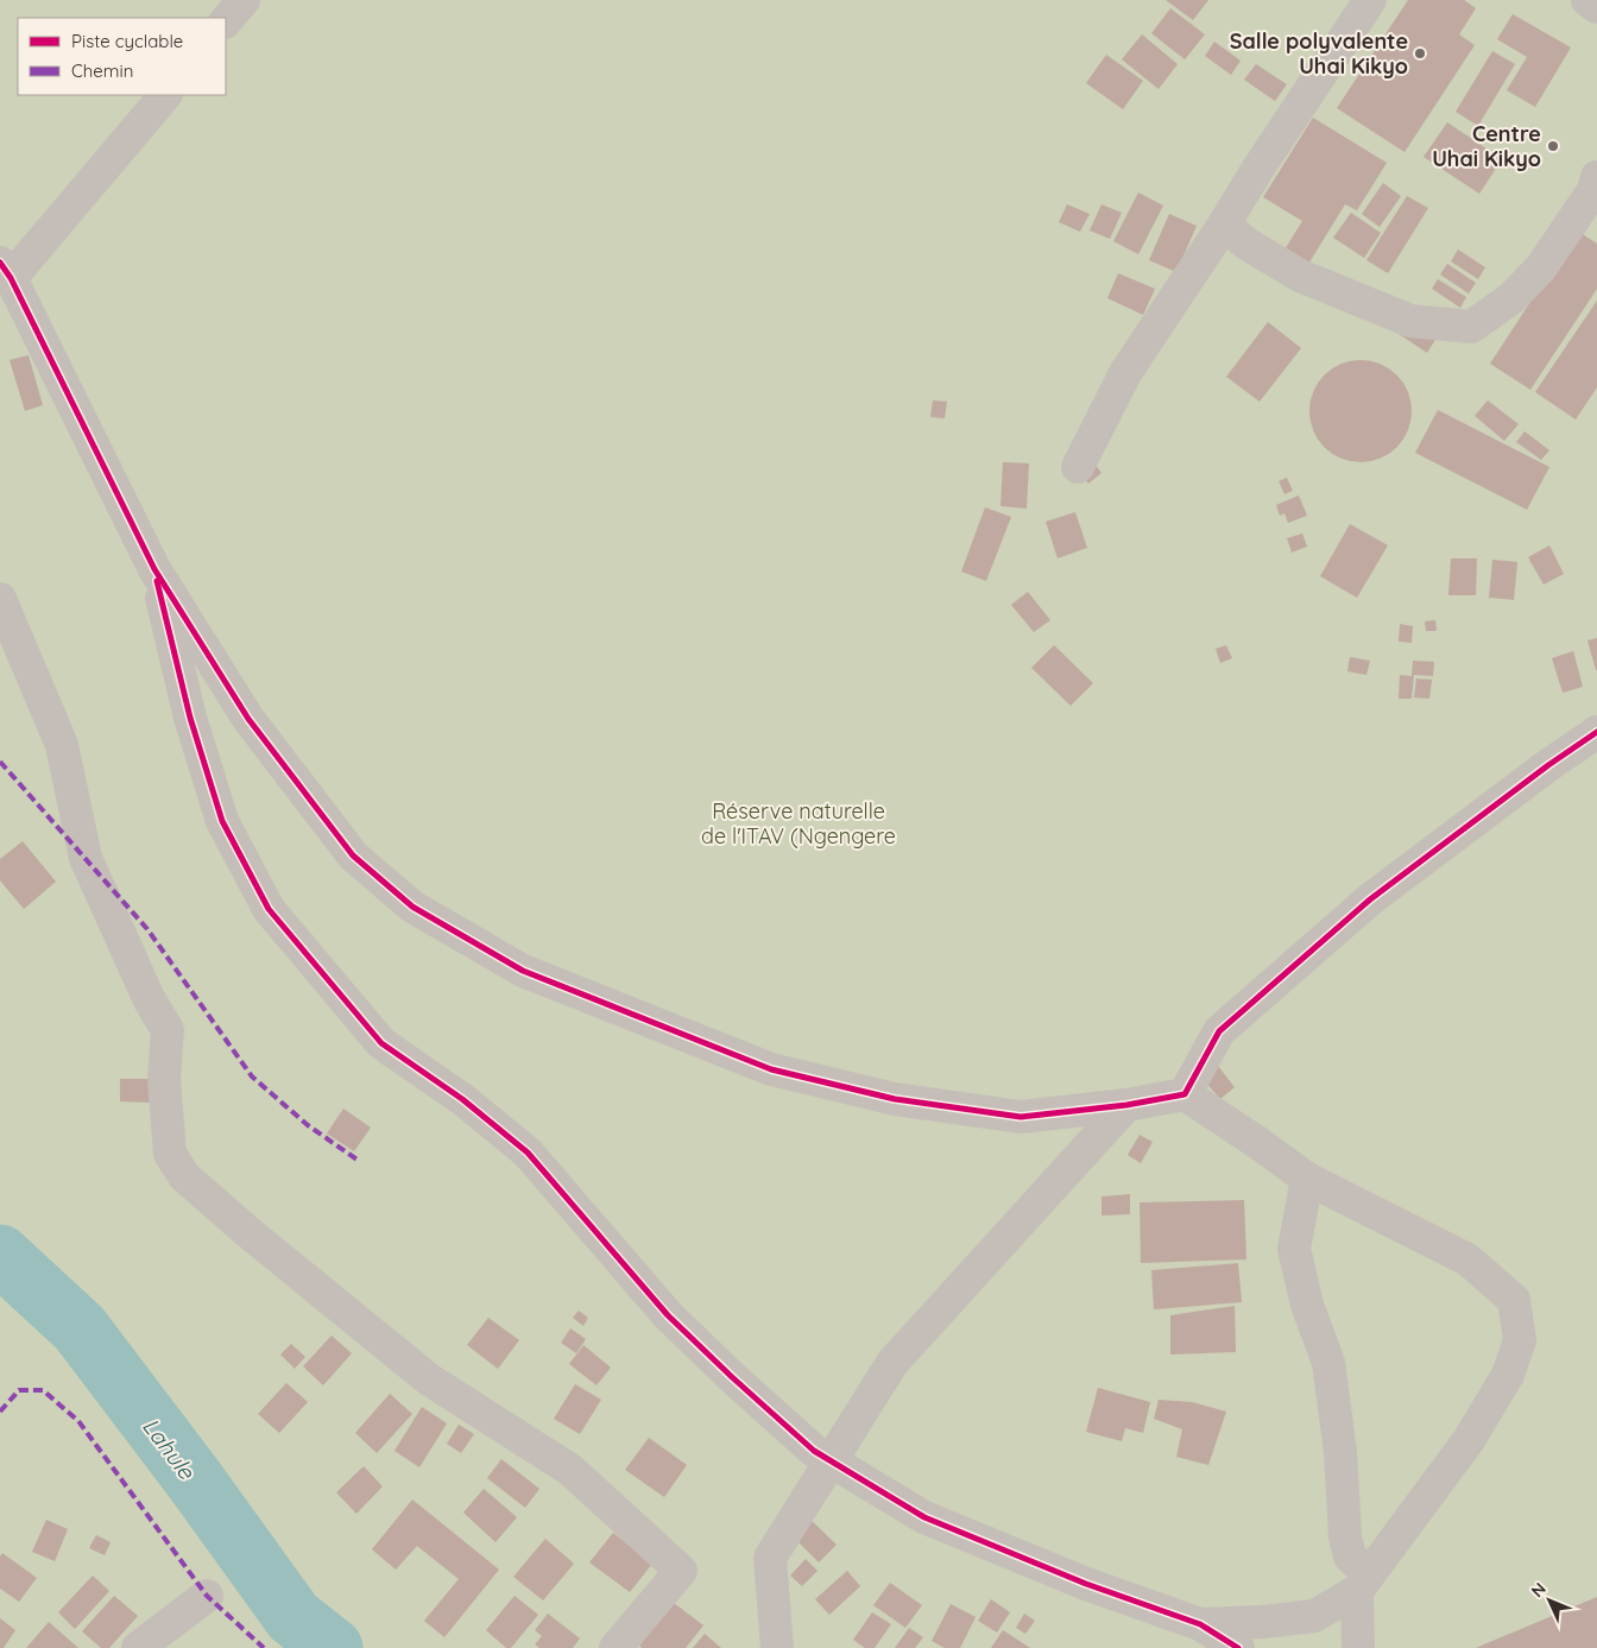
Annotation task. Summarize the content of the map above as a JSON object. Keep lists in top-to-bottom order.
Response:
{
  "water": ["Lahule"],
  "parks": ["Réserve naturelle de l'ITAV (Ngengere"],
  "places": ["Salle polyvalente Uhai Kikyo", "Centre Uhai Kikyo"],
  "legend": ["Piste cyclable", "Chemin"],
  "north": "top left"
}
